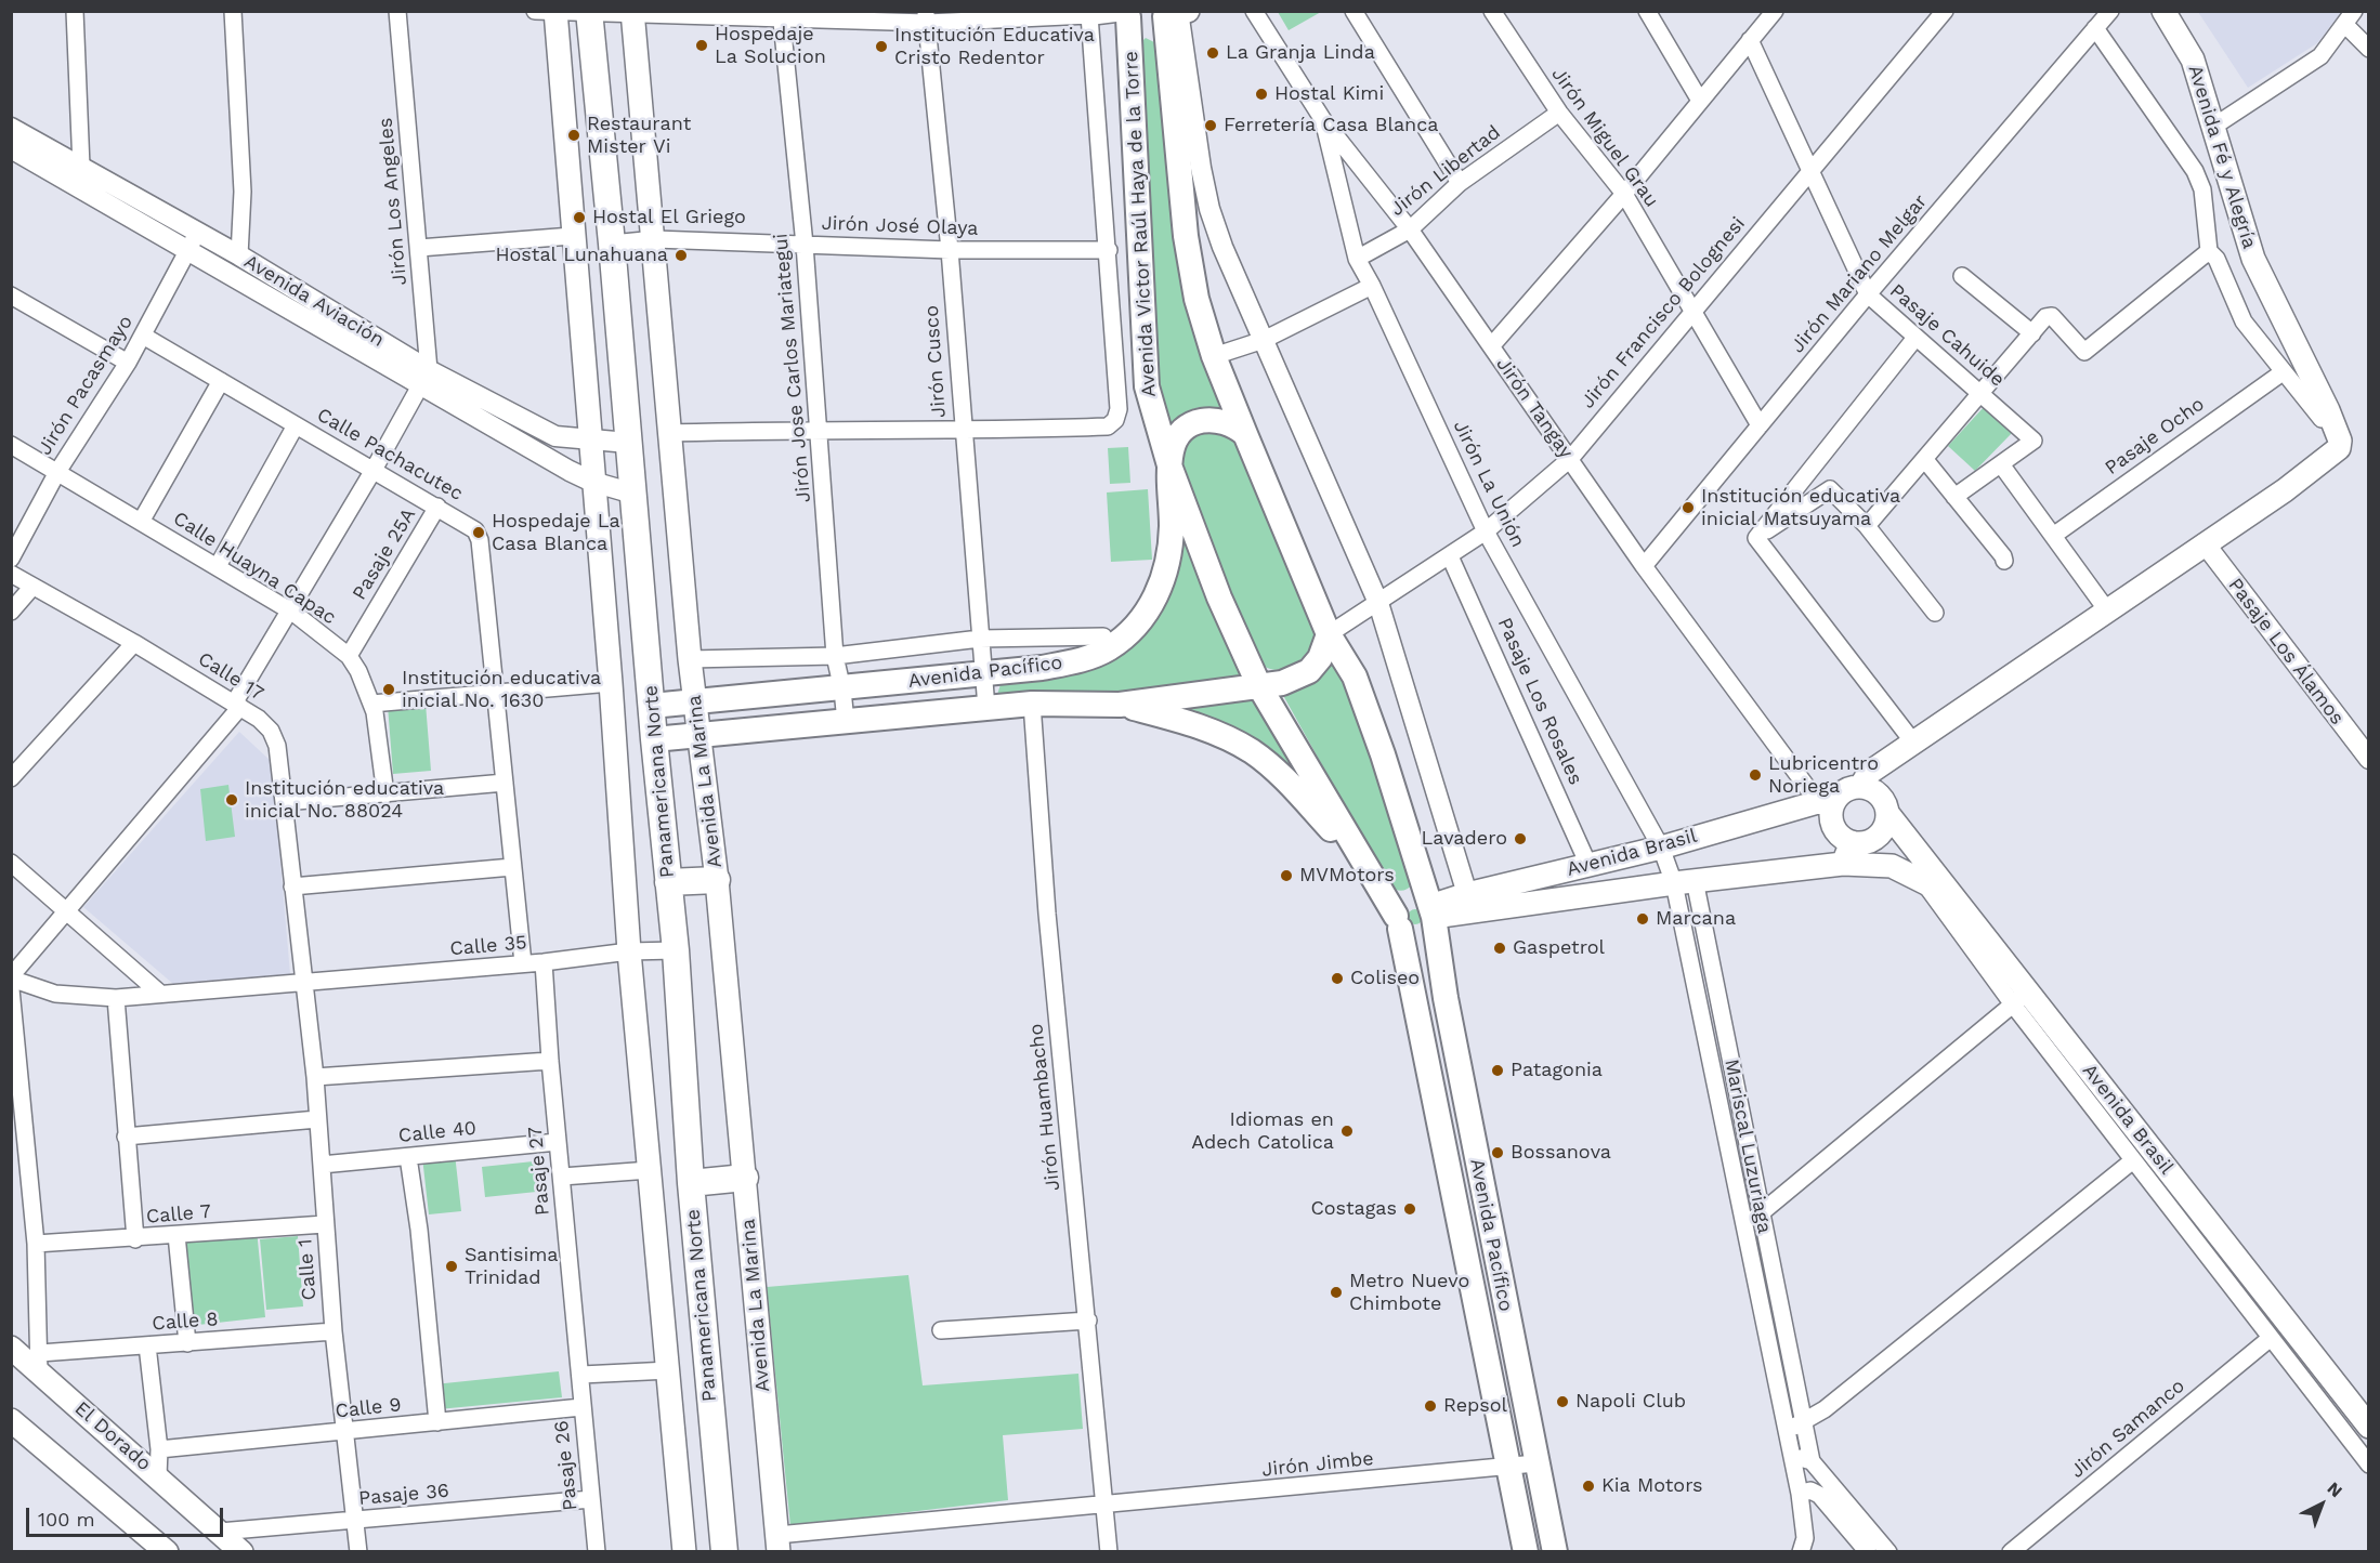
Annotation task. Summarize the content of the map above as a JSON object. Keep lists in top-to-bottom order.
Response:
{
  "streets": {
    "highway": ["Panamericana Norte"],
    "main road": [
      "Avenida Fé y Alegría",
      "Avenida Victor Raúl Haya de la Torre",
      "Avenida Pacífico",
      "Avenida La Marina",
      "Avenida Brasil",
      "El Dorado"
    ],
    "street": [
      "Jirón Miguel Grau",
      "Jirón Libertad",
      "Jirón Los Angeles",
      "Jirón José Olaya",
      "Jirón Mariano Melgar",
      "Avenida Aviación",
      "Jirón Francisco Bolognesi",
      "Pasaje Cahuide",
      "Jirón Cusco",
      "Jirón Jose Carlos Mariategui",
      "Jirón Pacasmayo",
      "Jirón Tangay",
      "Pasaje Ocho",
      "Calle Pachacutec",
      "Jirón La Unión",
      "Pasaje 25A",
      "Calle Huayna Capac",
      "Pasaje Los Álamos",
      "Calle 17",
      "Pasaje Los Rosales",
      "Calle 35",
      "Jirón Huambacho",
      "Calle 40",
      "Mariscal Luzuriaga",
      "Pasaje 27",
      "Calle 7",
      "Calle 1",
      "Calle 8",
      "Calle 9",
      "Jirón Samanco",
      "Jirón Jimbe",
      "Pasaje 26",
      "Pasaje 36"
    ]
  },
  "crossings": [
    ["Jirón Miguel Grau", "Jirón Libertad"],
    ["Jirón Miguel Grau", "Jirón Mariano Melgar"],
    ["Jirón Miguel Grau", "Jirón Francisco Bolognesi"],
    ["Avenida Fé y Alegría", "Pasaje Los Álamos"],
    ["Jirón Libertad", "Jirón Tangay"],
    ["Jirón Libertad", "Jirón La Unión"],
    ["Jirón Los Angeles", "Avenida Aviación"],
    ["Avenida Victor Raúl Haya de la Torre", "Avenida Pacífico"],
    ["Jirón José Olaya", "Jirón Cusco"],
    ["Jirón José Olaya", "Jirón Jose Carlos Mariategui"],
    ["Jirón José Olaya", "Panamericana Norte"],
    ["Jirón José Olaya", "Avenida La Marina"],
    ["Jirón Mariano Melgar", "Pasaje Cahuide"],
    ["Jirón Mariano Melgar", "Jirón Tangay"],
    ["Avenida Aviación", "Jirón Pacasmayo"],
    ["Avenida Aviación", "Panamericana Norte"],
    ["Jirón Francisco Bolognesi", "Pasaje Cahuide"],
    ["Jirón Francisco Bolognesi", "Jirón Tangay"],
    ["Jirón Francisco Bolognesi", "Jirón La Unión"],
    ["Jirón Francisco Bolognesi", "Avenida Pacífico"],
    ["Jirón Francisco Bolognesi", "Pasaje Los Rosales"],
    ["Jirón Cusco", "Avenida Pacífico"],
    ["Jirón Jose Carlos Mariategui", "Avenida Pacífico"],
    ["Jirón Pacasmayo", "Calle Pachacutec"],
    ["Jirón Pacasmayo", "Calle Huayna Capac"],
    ["Jirón Tangay", "Jirón La Unión"],
    ["Jirón Tangay", "Avenida Brasil"],
    ["Calle Pachacutec", "Pasaje 25A"],
    ["Calle Pachacutec", "Calle 35"],
    ["Jirón La Unión", "Avenida Brasil"],
    ["Jirón La Unión", "Mariscal Luzuriaga"],
    ["Pasaje 25A", "Calle Huayna Capac"],
    ["Avenida Pacífico", "Panamericana Norte"],
    ["Avenida Pacífico", "Avenida La Marina"],
    ["Avenida Pacífico", "Avenida Brasil"],
    ["Avenida Pacífico", "Jirón Huambacho"],
    ["Avenida Pacífico", "Jirón Jimbe"],
    ["Calle 17", "Calle 35"],
    ["Calle 17", "Calle 1"],
    ["Pasaje Los Rosales", "Avenida Brasil"],
    ["Panamericana Norte", "Calle 35"],
    ["Avenida La Marina", "Jirón Jimbe"],
    ["Avenida Brasil", "Mariscal Luzuriaga"],
    ["Calle 35", "Pasaje 27"],
    ["Calle 35", "Calle 1"],
    ["Jirón Huambacho", "Jirón Jimbe"],
    ["Calle 40", "Pasaje 27"],
    ["Calle 40", "Calle 1"],
    ["Pasaje 27", "Pasaje 26"],
    ["Calle 7", "Calle 1"],
    ["Calle 1", "Calle 8"],
    ["Calle 1", "Calle 9"],
    ["Calle 1", "Pasaje 36"],
    ["Calle 8", "El Dorado"],
    ["Calle 9", "Pasaje 26"],
    ["El Dorado", "Pasaje 36"],
    ["Pasaje 26", "Pasaje 36"]
  ],
  "places": [
    "Hospedaje La Solucion",
    "Institución Educativa Cristo Redentor",
    "La Granja Linda",
    "Hostal Kimi",
    "Ferretería Casa Blanca",
    "Restaurant Mister Vi",
    "Hostal El Griego",
    "Hostal Lunahuana",
    "Institución educativa inicial Matsuyama",
    "Hospedaje La Casa Blanca",
    "Institución educativa inicial No. 1630",
    "Lubricentro Noriega",
    "Institución educativa inicial No. 88024",
    "Lavadero",
    "MVMotors",
    "Marcana",
    "Gaspetrol",
    "Coliseo",
    "Patagonia",
    "Idiomas en Adech Catolica",
    "Bossanova",
    "Costagas",
    "Santisima Trinidad",
    "Metro Nuevo Chimbote",
    "Napoli Club",
    "Repsol",
    "Kia Motors"
  ],
  "scale_bar": "100 m",
  "north": "top right"
}
